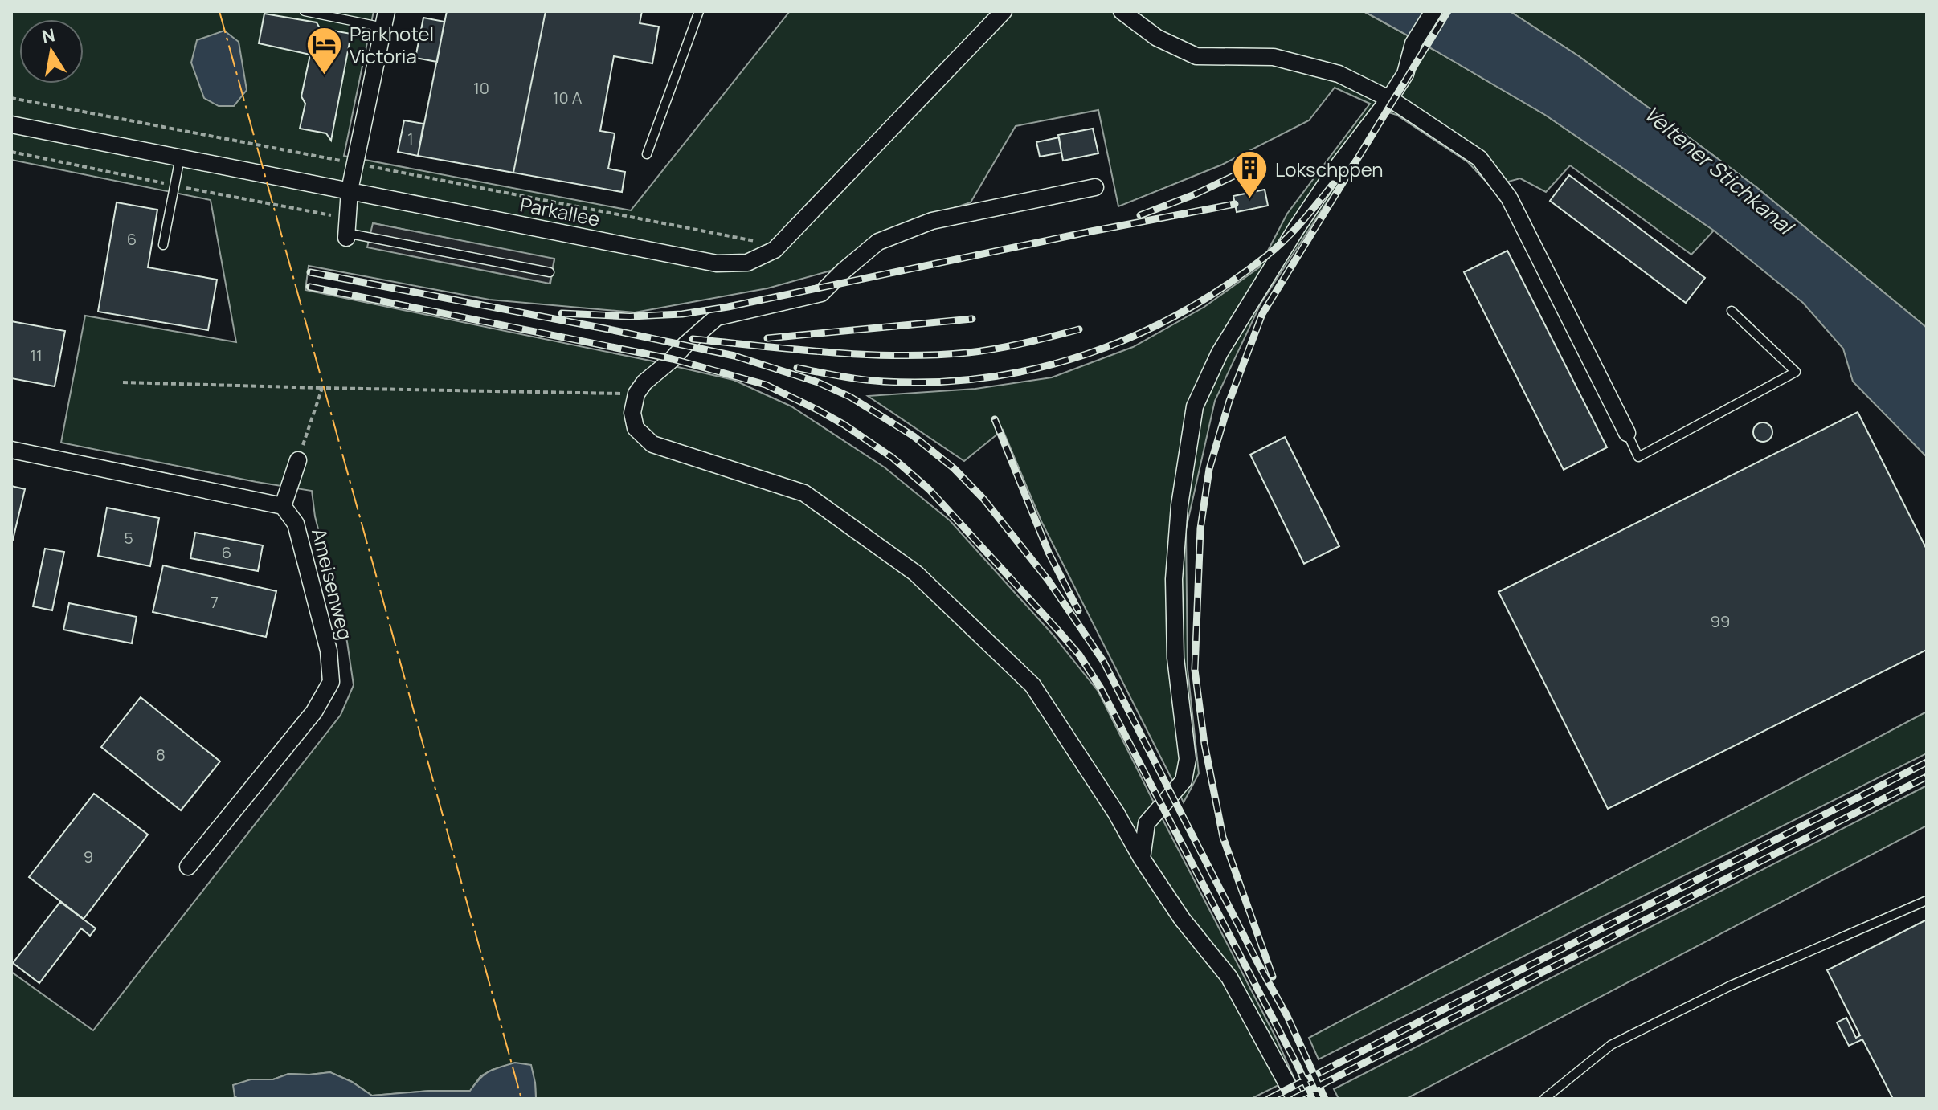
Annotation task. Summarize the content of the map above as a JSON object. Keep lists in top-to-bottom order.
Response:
{
  "streets": {
    "street": ["Parkallee", "Ameisenweg"]
  },
  "water": ["Veltener Stichkanal"],
  "places": {
    "hotel": ["Parkhotel Victoria"],
    "building": ["Lokschppen"]
  },
  "house_numbers": [
    "10",
    "10 A",
    "1",
    "6",
    "11",
    "5",
    "6",
    "7",
    "99",
    "8",
    "9"
  ],
  "north": "top"
}
